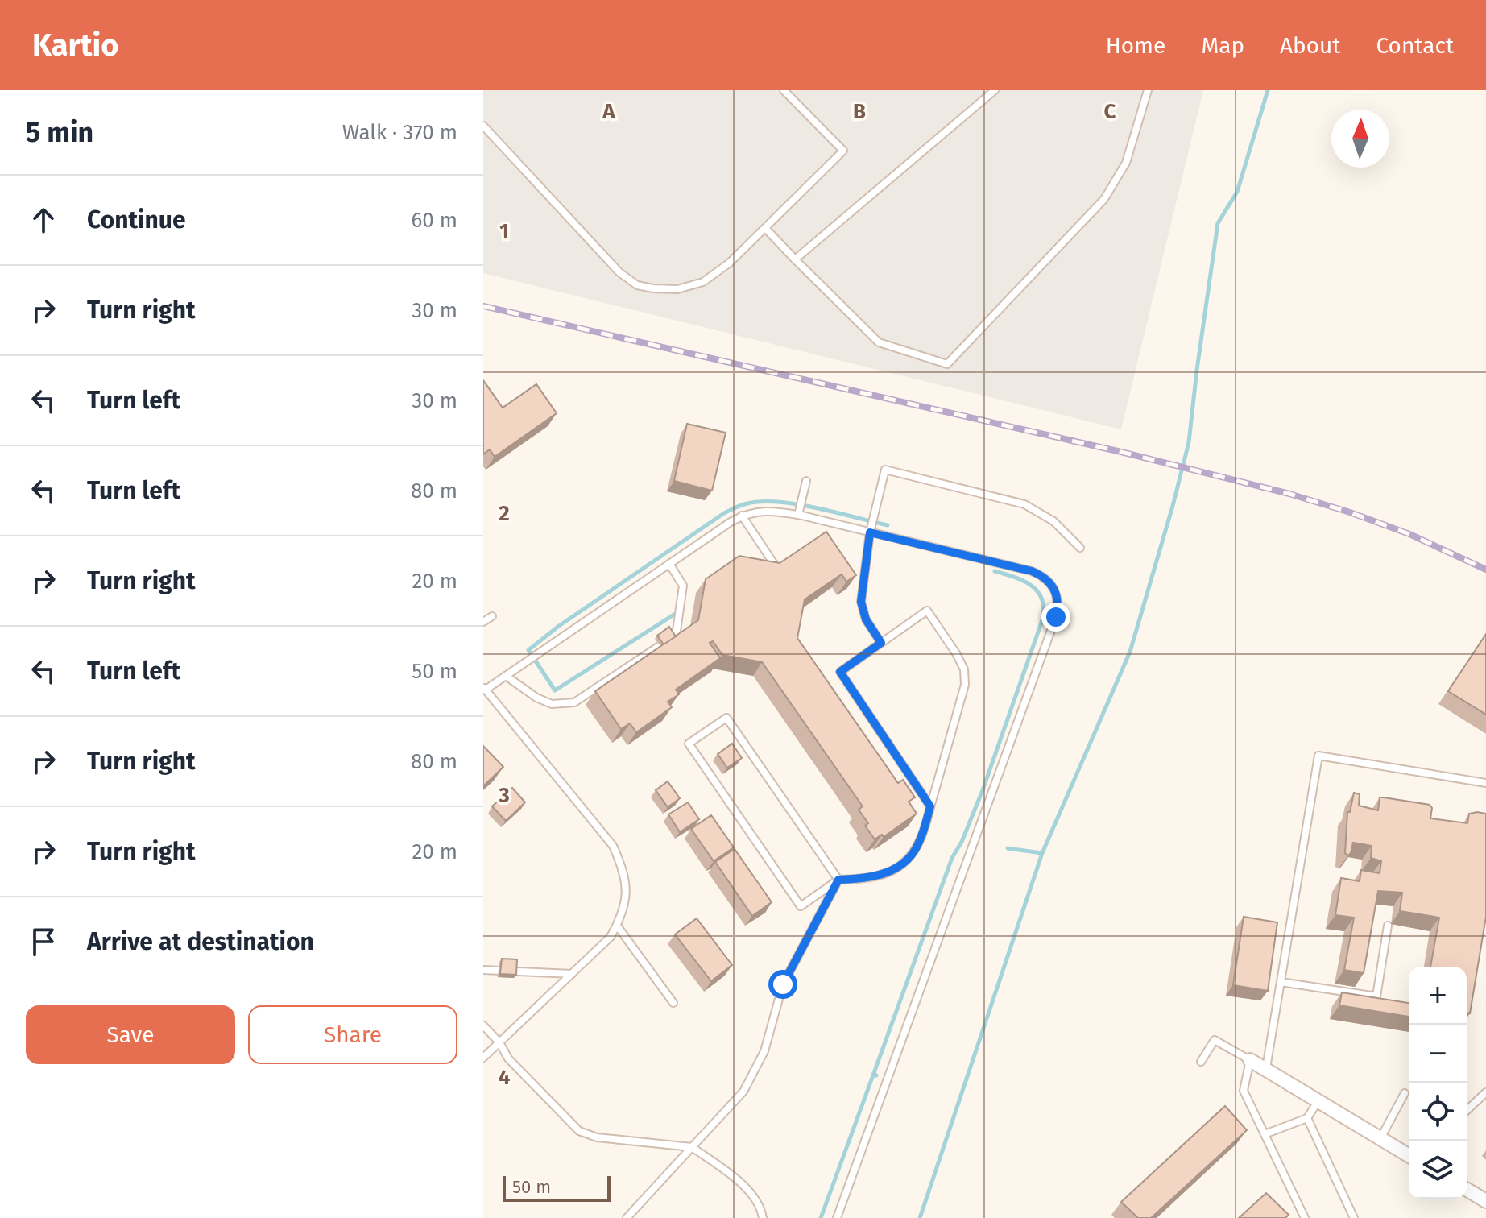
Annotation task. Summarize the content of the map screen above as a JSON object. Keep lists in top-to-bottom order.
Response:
{
  "scale_bar": "50 m",
  "north": "top",
  "page": {
    "header": "Kartio",
    "nav": [
      "Home",
      "Map",
      "About",
      "Contact"
    ],
    "heading": ["5 min", "Walk · 370 m"],
    "list": [
      ["Continue", "60 m"],
      ["Turn right", "30 m"],
      ["Turn left", "30 m"],
      ["Turn left", "80 m"],
      ["Turn right", "20 m"],
      ["Turn left", "50 m"],
      ["Turn right", "80 m"],
      ["Turn right", "20 m"],
      "Arrive at destination"
    ],
    "map_buttons": ["+", "−"],
    "buttons": ["Save", "Share"],
    "scale": "50 m"
  },
  "grid": {
    "columns": ["A", "B", "C"],
    "rows": [
      "1",
      "2",
      "3",
      "4"
    ]
  }
}
